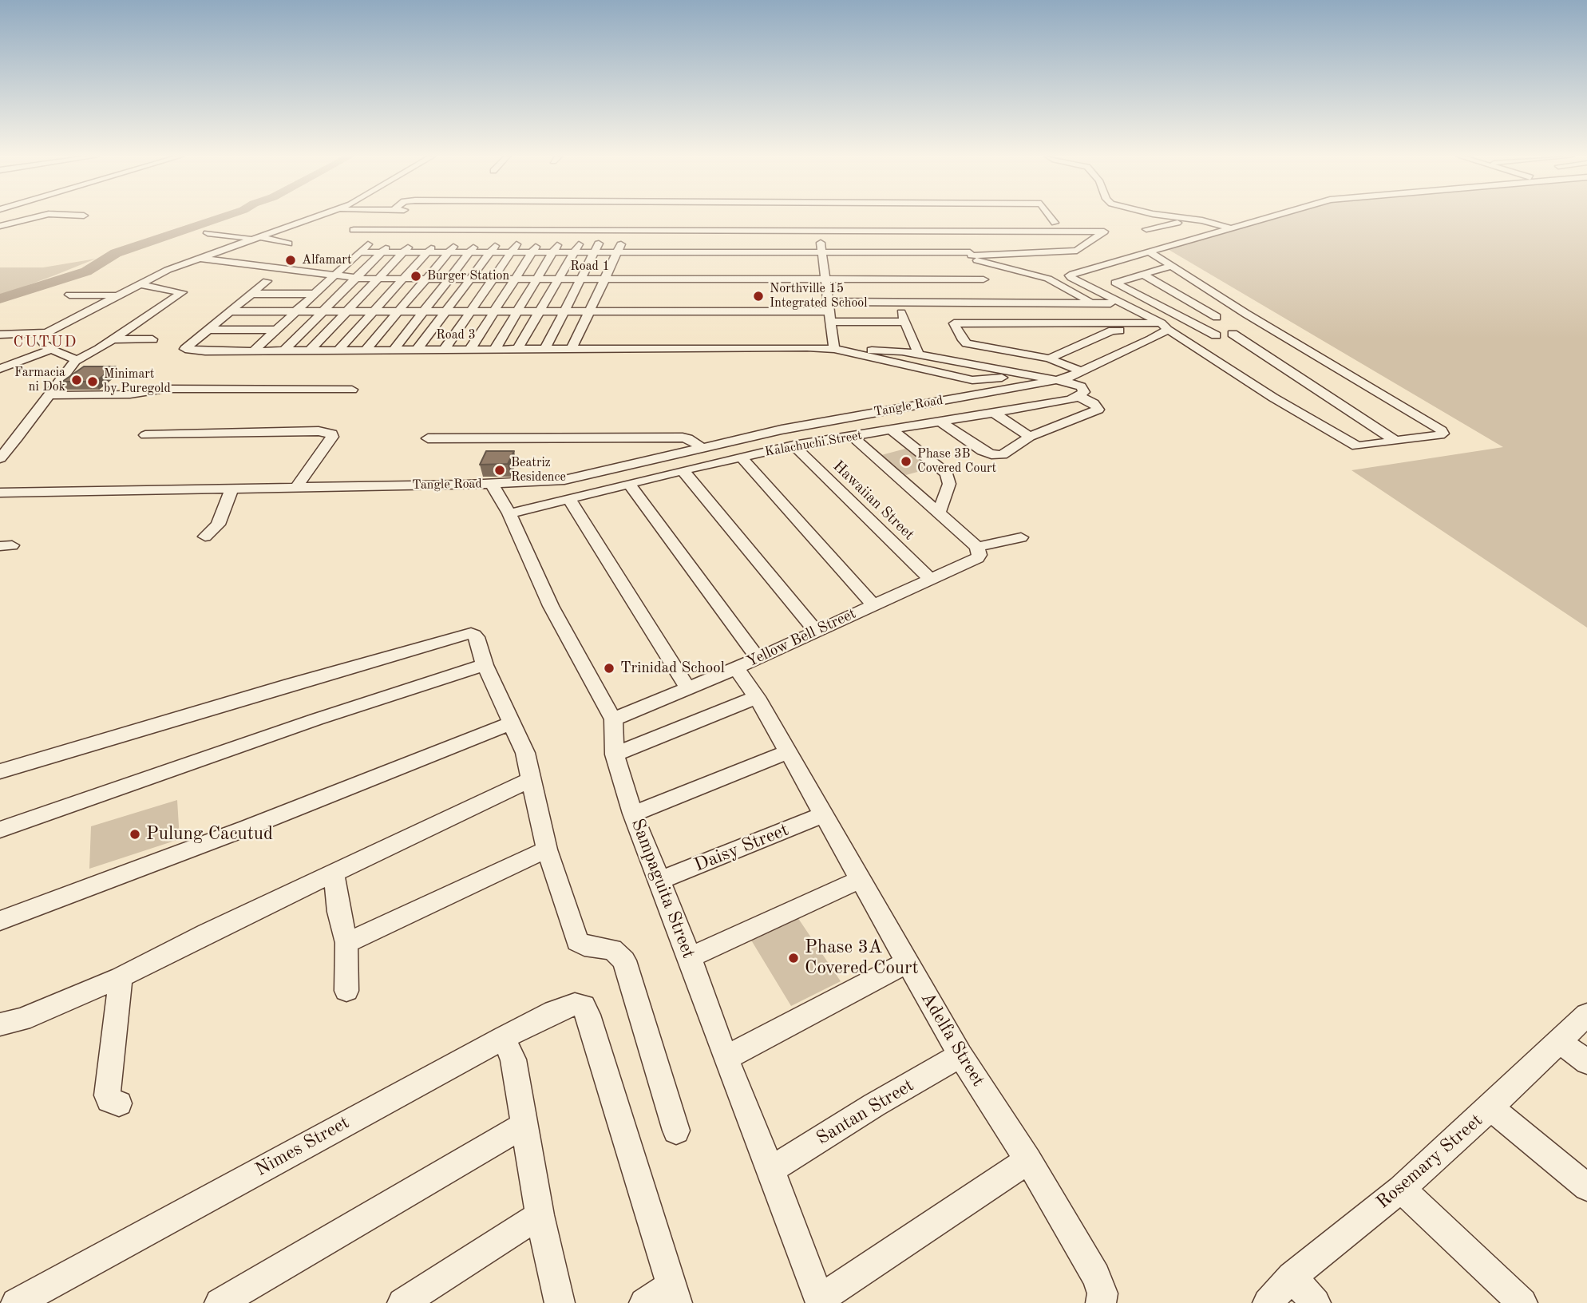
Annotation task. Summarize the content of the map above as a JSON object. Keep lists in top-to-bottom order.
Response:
{
  "streets": {
    "street": [
      "Road 1",
      "Road 3",
      "Tangle Road",
      "Kalachuchi Street",
      "Hawaiian Street",
      "Yellow Bell Street",
      "Daisy Street",
      "Sampaguita Street",
      "Adelfa Street",
      "Santan Street",
      "Nimes Street",
      "Rosemary Street"
    ]
  },
  "crossings": [
    ["Tangle Road", "Sampaguita Street"],
    ["Kalachuchi Street", "Hawaiian Street"],
    ["Kalachuchi Street", "Sampaguita Street"],
    ["Hawaiian Street", "Yellow Bell Street"],
    ["Yellow Bell Street", "Sampaguita Street"],
    ["Yellow Bell Street", "Adelfa Street"],
    ["Daisy Street", "Sampaguita Street"],
    ["Daisy Street", "Adelfa Street"],
    ["Sampaguita Street", "Santan Street"],
    ["Adelfa Street", "Santan Street"]
  ],
  "districts": ["CUTUD"],
  "places": [
    "Alfamart",
    "Burger Station",
    "Northville 15 Integrated School",
    "Farmacia ni Dok",
    "Minimart by Puregold",
    "Phase 3B Covered Court",
    "Beatriz Residence",
    "Trinidad School",
    "Pulung Cacutud",
    "Phase 3A Covered Court"
  ]
}
